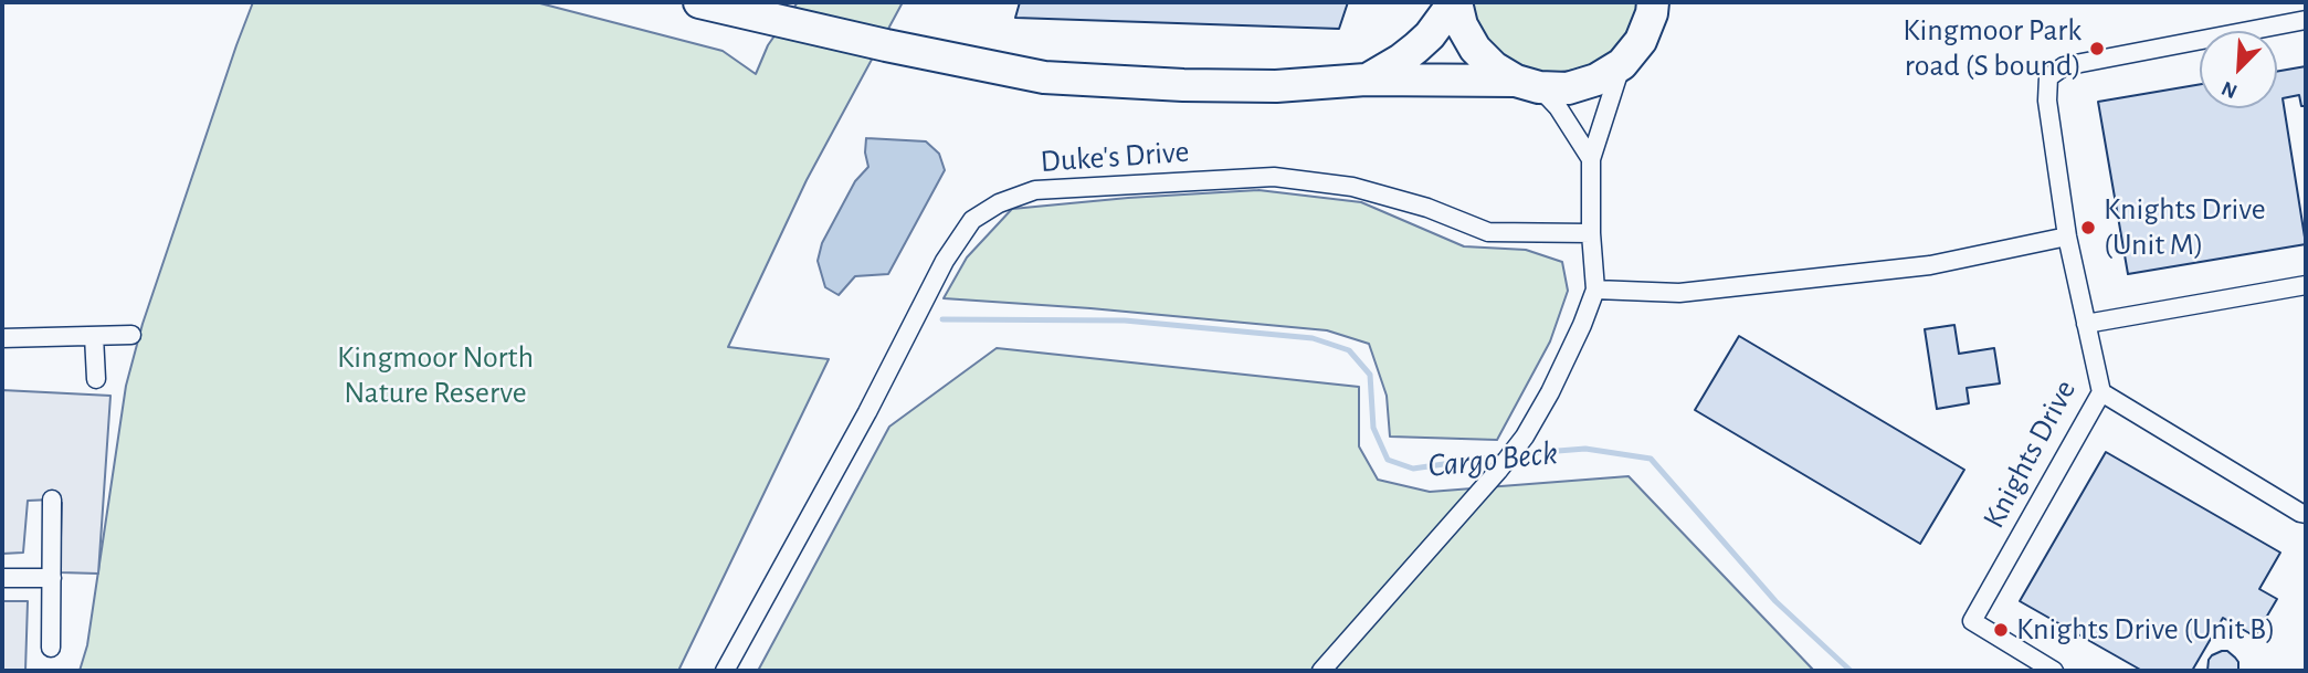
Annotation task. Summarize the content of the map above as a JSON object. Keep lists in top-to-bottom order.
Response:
{
  "streets": {
    "street": ["Duke's Drive", "Knights Drive"]
  },
  "water": ["Cargo Beck"],
  "parks": ["Kingmoor North Nature Reserve"],
  "places": ["Kingmoor Park road (S bound)", "Knights Drive (Unit M)", "Knights Drive (Unit B)"],
  "north": "bottom left"
}
